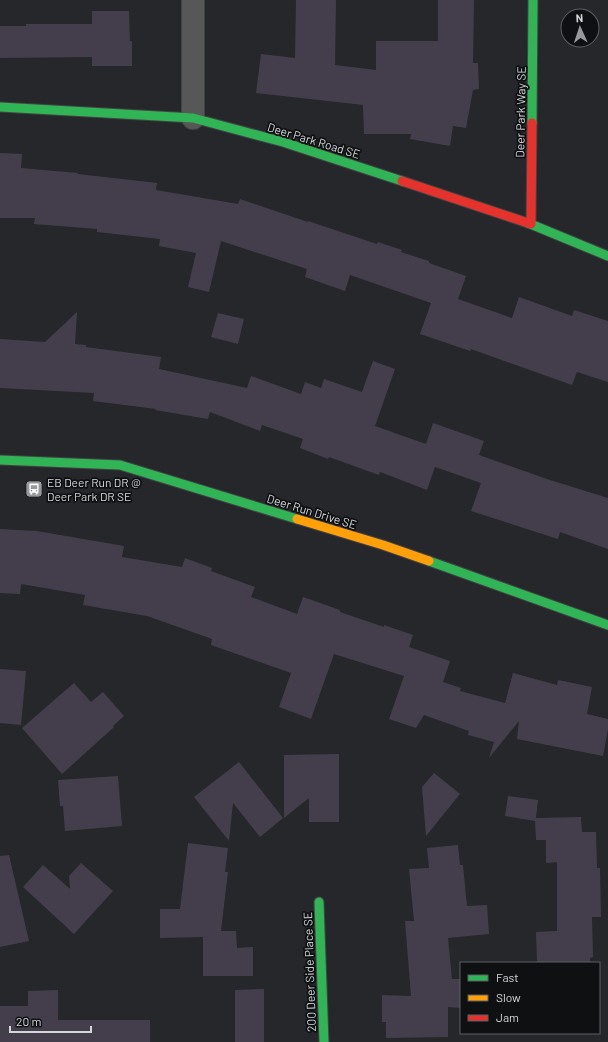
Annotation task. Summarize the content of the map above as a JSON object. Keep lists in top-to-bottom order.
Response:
{
  "streets": {
    "street": [
      "Deer Park Way SE",
      "Deer Park Road SE",
      "Deer Run Drive SE",
      "200 Deer Side Place SE"
    ]
  },
  "crossings": [
    ["Deer Park Way SE", "Deer Park Road SE"]
  ],
  "places": {
    "bus stop": ["EB Deer Run DR @ Deer Park DR SE"]
  },
  "legend": ["Fast", "Slow", "Jam"],
  "scale_bar": "20 m",
  "north": "top"
}
